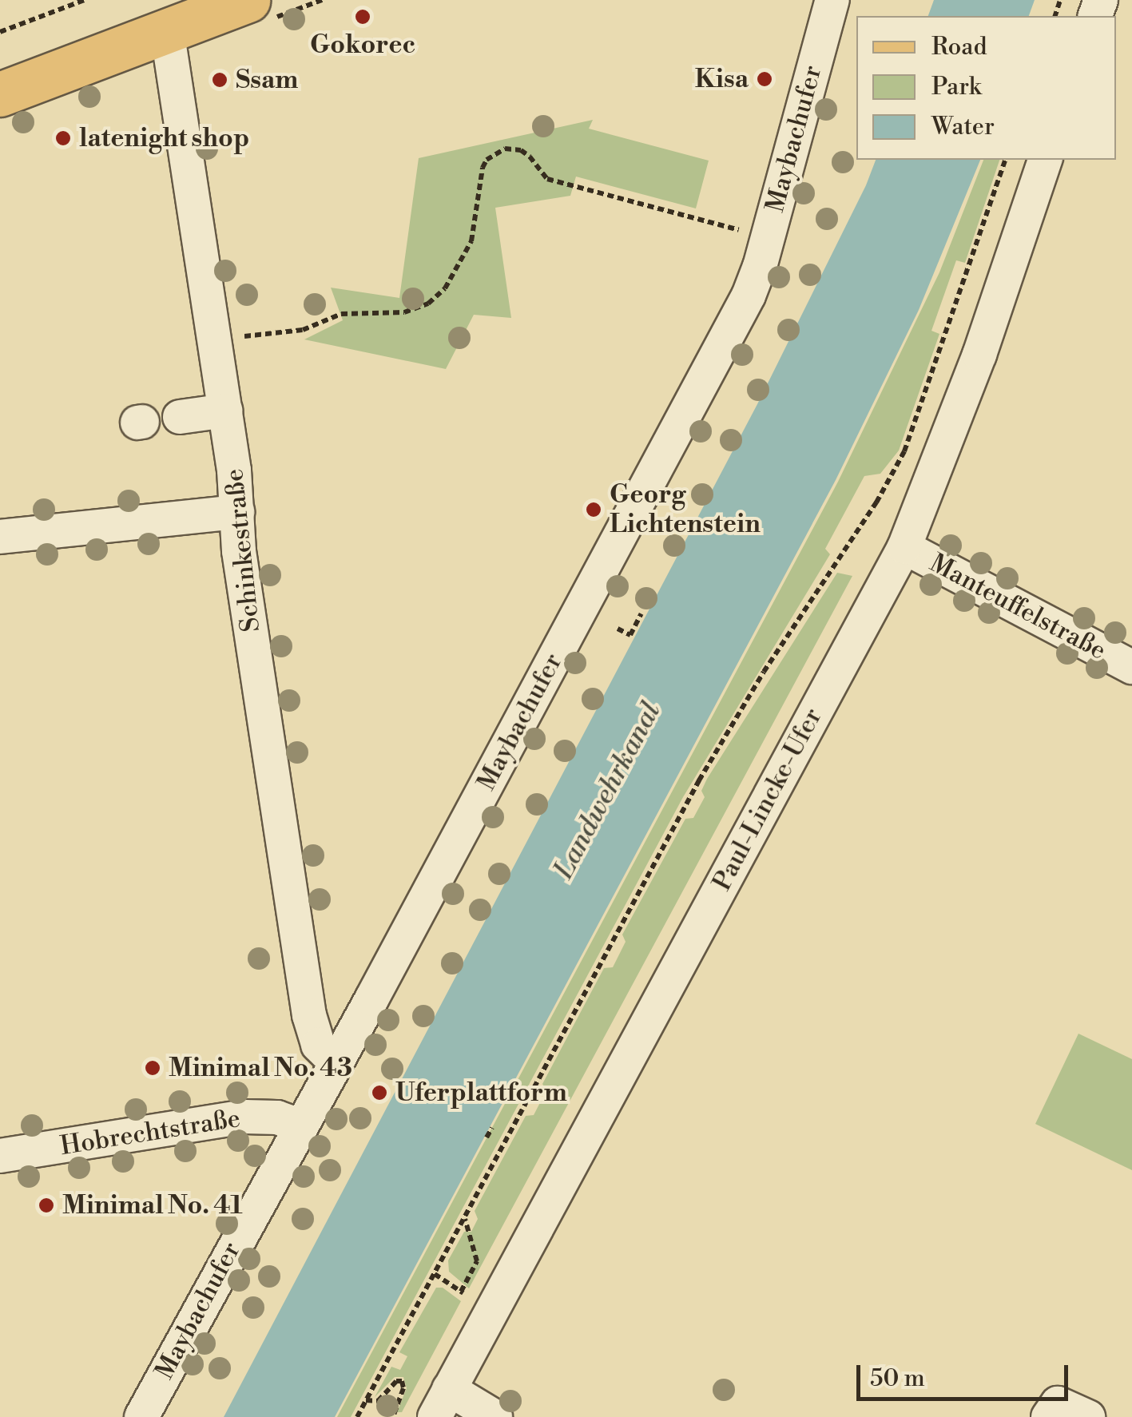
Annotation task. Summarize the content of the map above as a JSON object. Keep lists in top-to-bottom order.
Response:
{
  "streets": {
    "street": [
      "Maybachufer",
      "Schinkestraße",
      "Manteuffelstraße",
      "Paul-Lincke-Ufer",
      "Hobrechtstraße"
    ]
  },
  "crossings": [
    ["Maybachufer", "Schinkestraße"],
    ["Maybachufer", "Hobrechtstraße"],
    ["Manteuffelstraße", "Paul-Lincke-Ufer"]
  ],
  "water": ["Landwehrkanal"],
  "places": [
    "Gokorec",
    "Kisa",
    "Ssam",
    "latenight shop",
    "Georg Lichtenstein",
    "Minimal No. 43",
    "Uferplattform",
    "Minimal No. 41"
  ],
  "legend": ["Road", "Park", "Water"],
  "scale_bar": "50 m"
}
